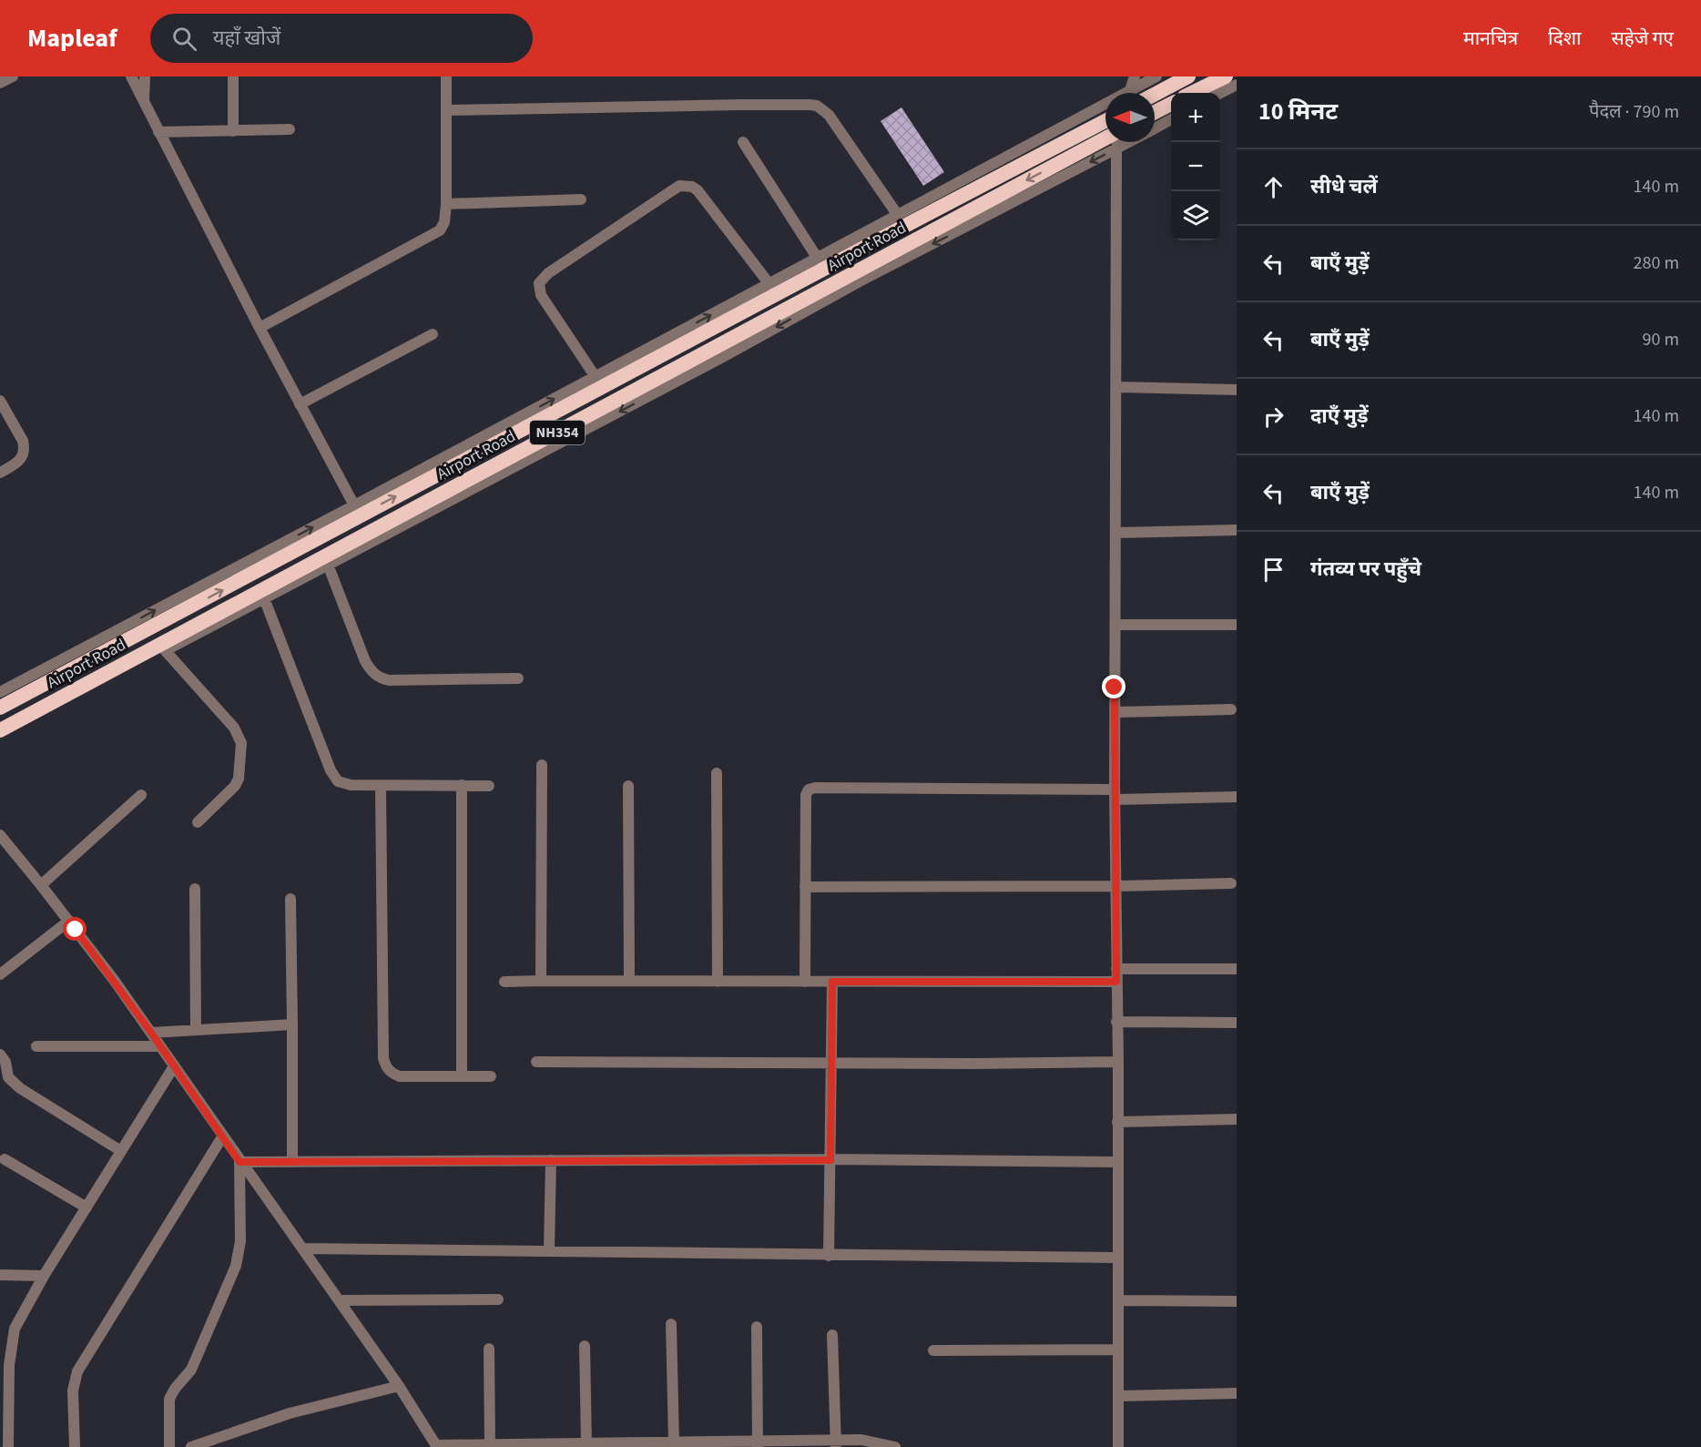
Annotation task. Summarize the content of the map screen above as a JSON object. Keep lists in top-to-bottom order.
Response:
{
  "streets": {
    "highway": ["Airport Road", "NH354"]
  },
  "north": "left",
  "page": {
    "header": "Mapleaf",
    "search": "यहाँ खोजें",
    "nav": ["मानचित्र", "दिशा", "सहेजे गए"],
    "heading": ["10 मिनट", "पैदल · 790 m"],
    "map_buttons": ["+", "−"],
    "list": [
      ["सीधे चलें", "140 m"],
      ["बाएँ मुड़ें", "280 m"],
      ["बाएँ मुड़ें", "90 m"],
      ["दाएँ मुड़ें", "140 m"],
      ["बाएँ मुड़ें", "140 m"],
      "गंतव्य पर पहुँचे"
    ]
  }
}
